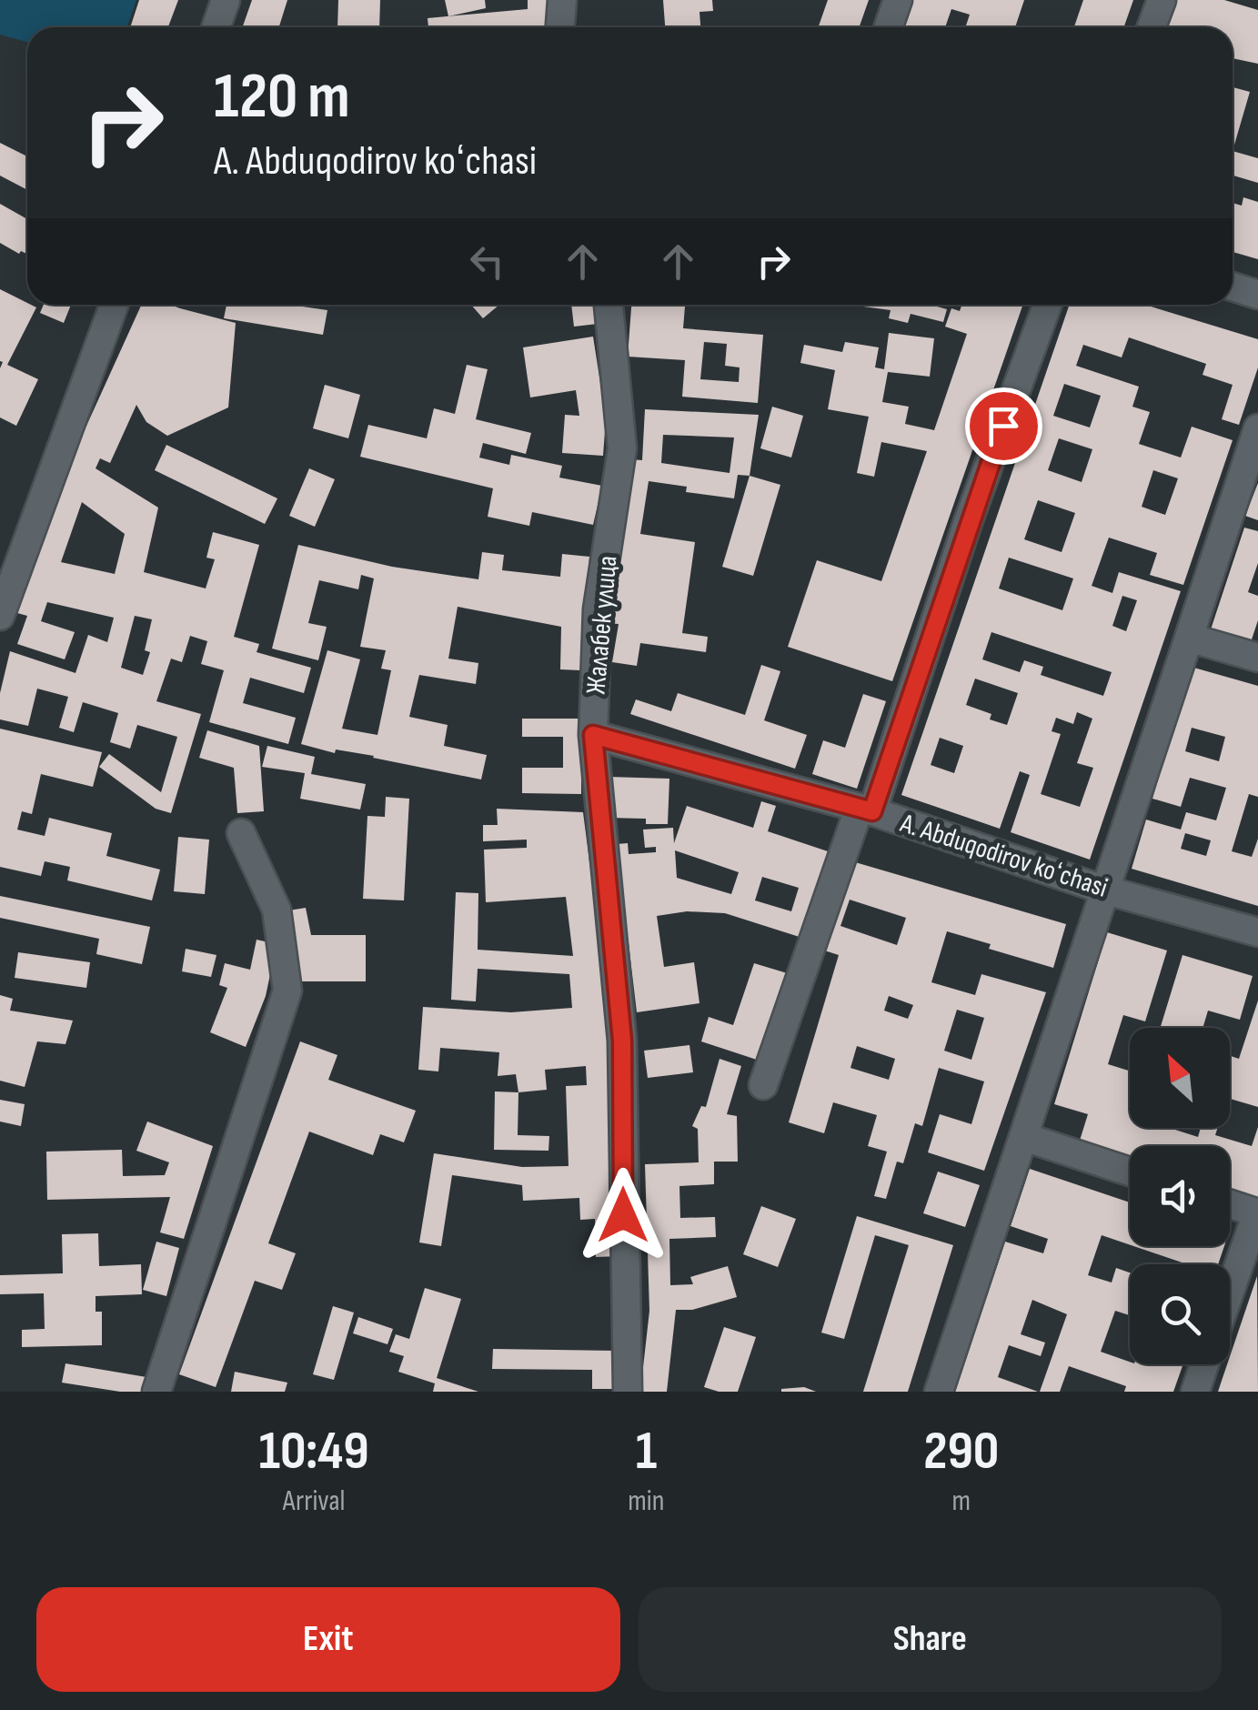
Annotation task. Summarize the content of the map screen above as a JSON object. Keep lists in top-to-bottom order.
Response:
{
  "streets": {
    "street": ["Жалабек улица", "A. Abduqodirov koʻchasi"]
  },
  "crossings": [
    ["Жалабек улица", "A. Abduqodirov koʻchasi"]
  ],
  "north": "top left",
  "page": {
    "turn": ["120 m", "A. Abduqodirov koʻchasi"],
    "eta": [
      "10:49",
      "Arrival",
      "1",
      "min",
      "290",
      "m"
    ],
    "buttons": ["Exit", "Share"]
  }
}
